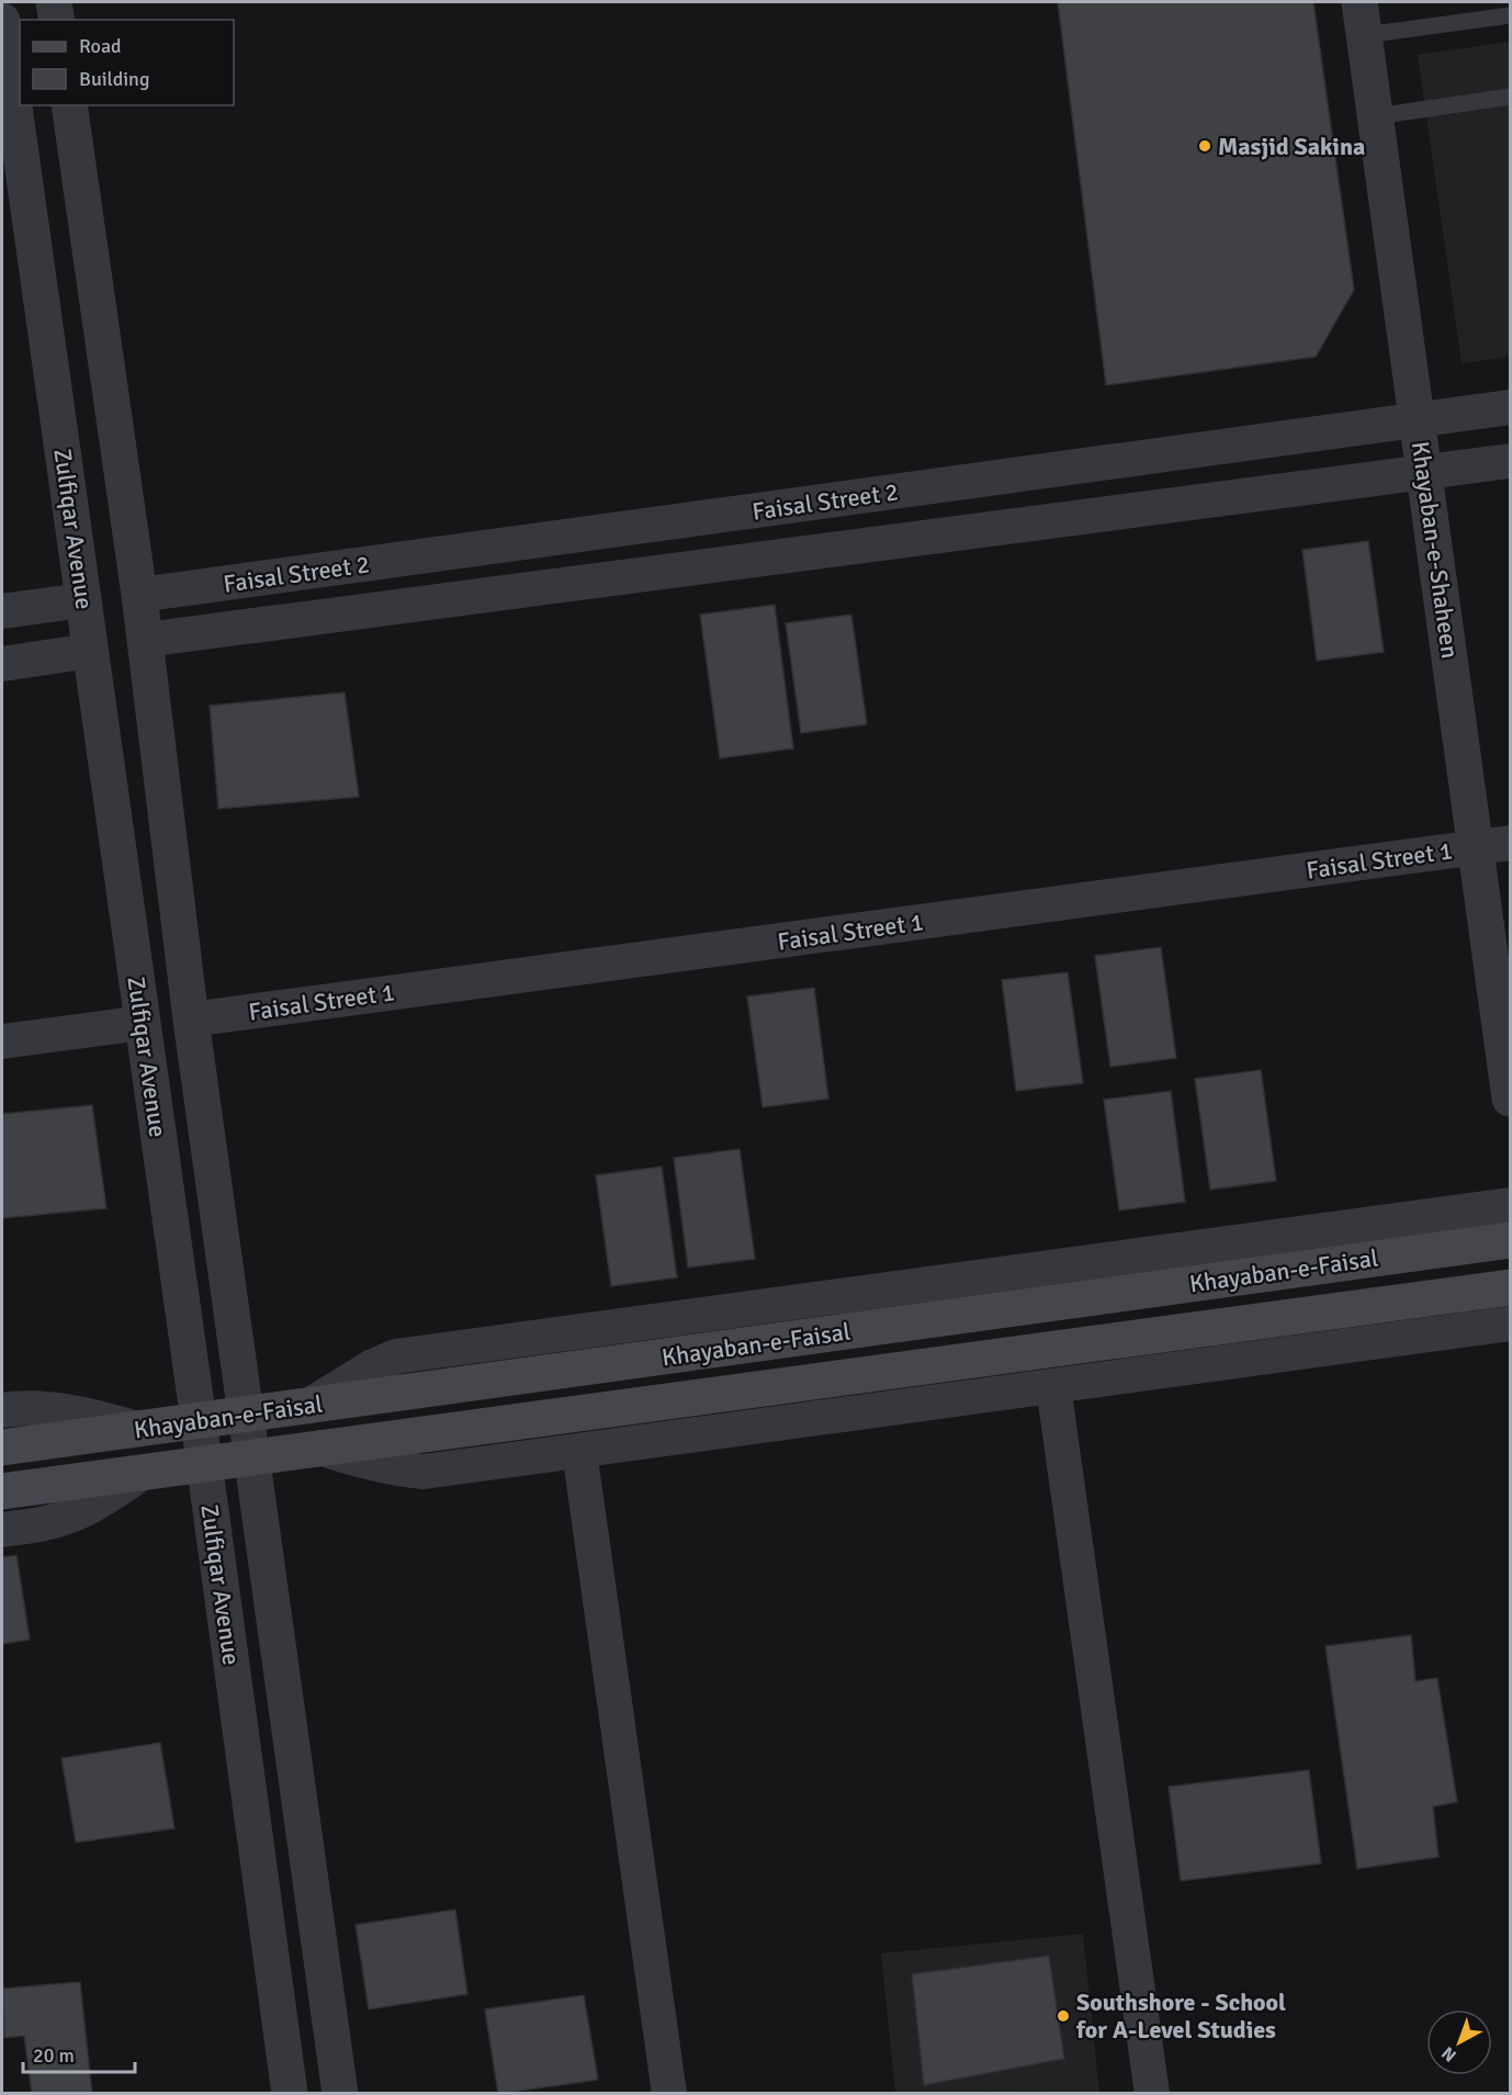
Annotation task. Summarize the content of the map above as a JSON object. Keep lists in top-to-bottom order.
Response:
{
  "streets": {
    "main road": ["Khayaban-e-Faisal"],
    "street": [
      "Faisal Street 2",
      "Zulfiqar Avenue",
      "Khayaban-e-Shaheen",
      "Faisal Street 1"
    ]
  },
  "crossings": [
    ["Faisal Street 2", "Zulfiqar Avenue"],
    ["Faisal Street 2", "Khayaban-e-Shaheen"],
    ["Zulfiqar Avenue", "Faisal Street 1"],
    ["Zulfiqar Avenue", "Khayaban-e-Faisal"],
    ["Khayaban-e-Shaheen", "Faisal Street 1"]
  ],
  "places": ["Masjid Sakina", "Southshore - School for A-Level Studies"],
  "legend": ["Road", "Building"],
  "scale_bar": "20 m",
  "north": "bottom left"
}
